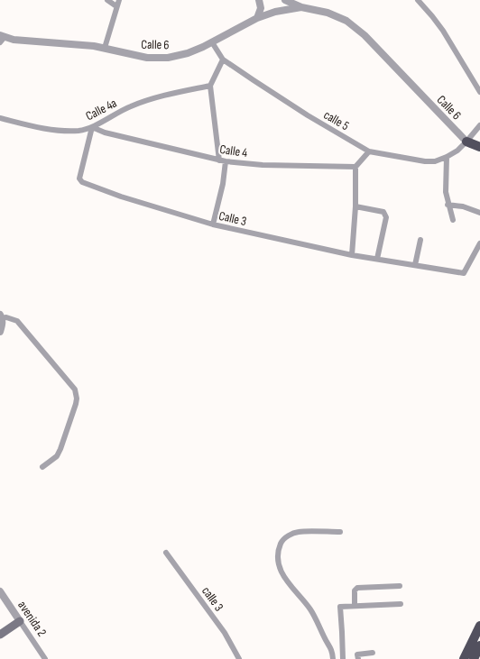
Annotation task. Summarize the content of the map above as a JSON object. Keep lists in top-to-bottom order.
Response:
{
  "streets": {
    "street": [
      "Calle 6",
      "Calle 4a",
      "calle 5",
      "Calle 4",
      "Calle 3",
      "calle 3",
      "avenida 2"
    ]
  },
  "crossings": [
    ["Calle 6", "calle 5"],
    ["Calle 4a", "Calle 4"],
    ["Calle 4a", "Calle 3"],
    ["Calle 4", "Calle 3"]
  ]
}
